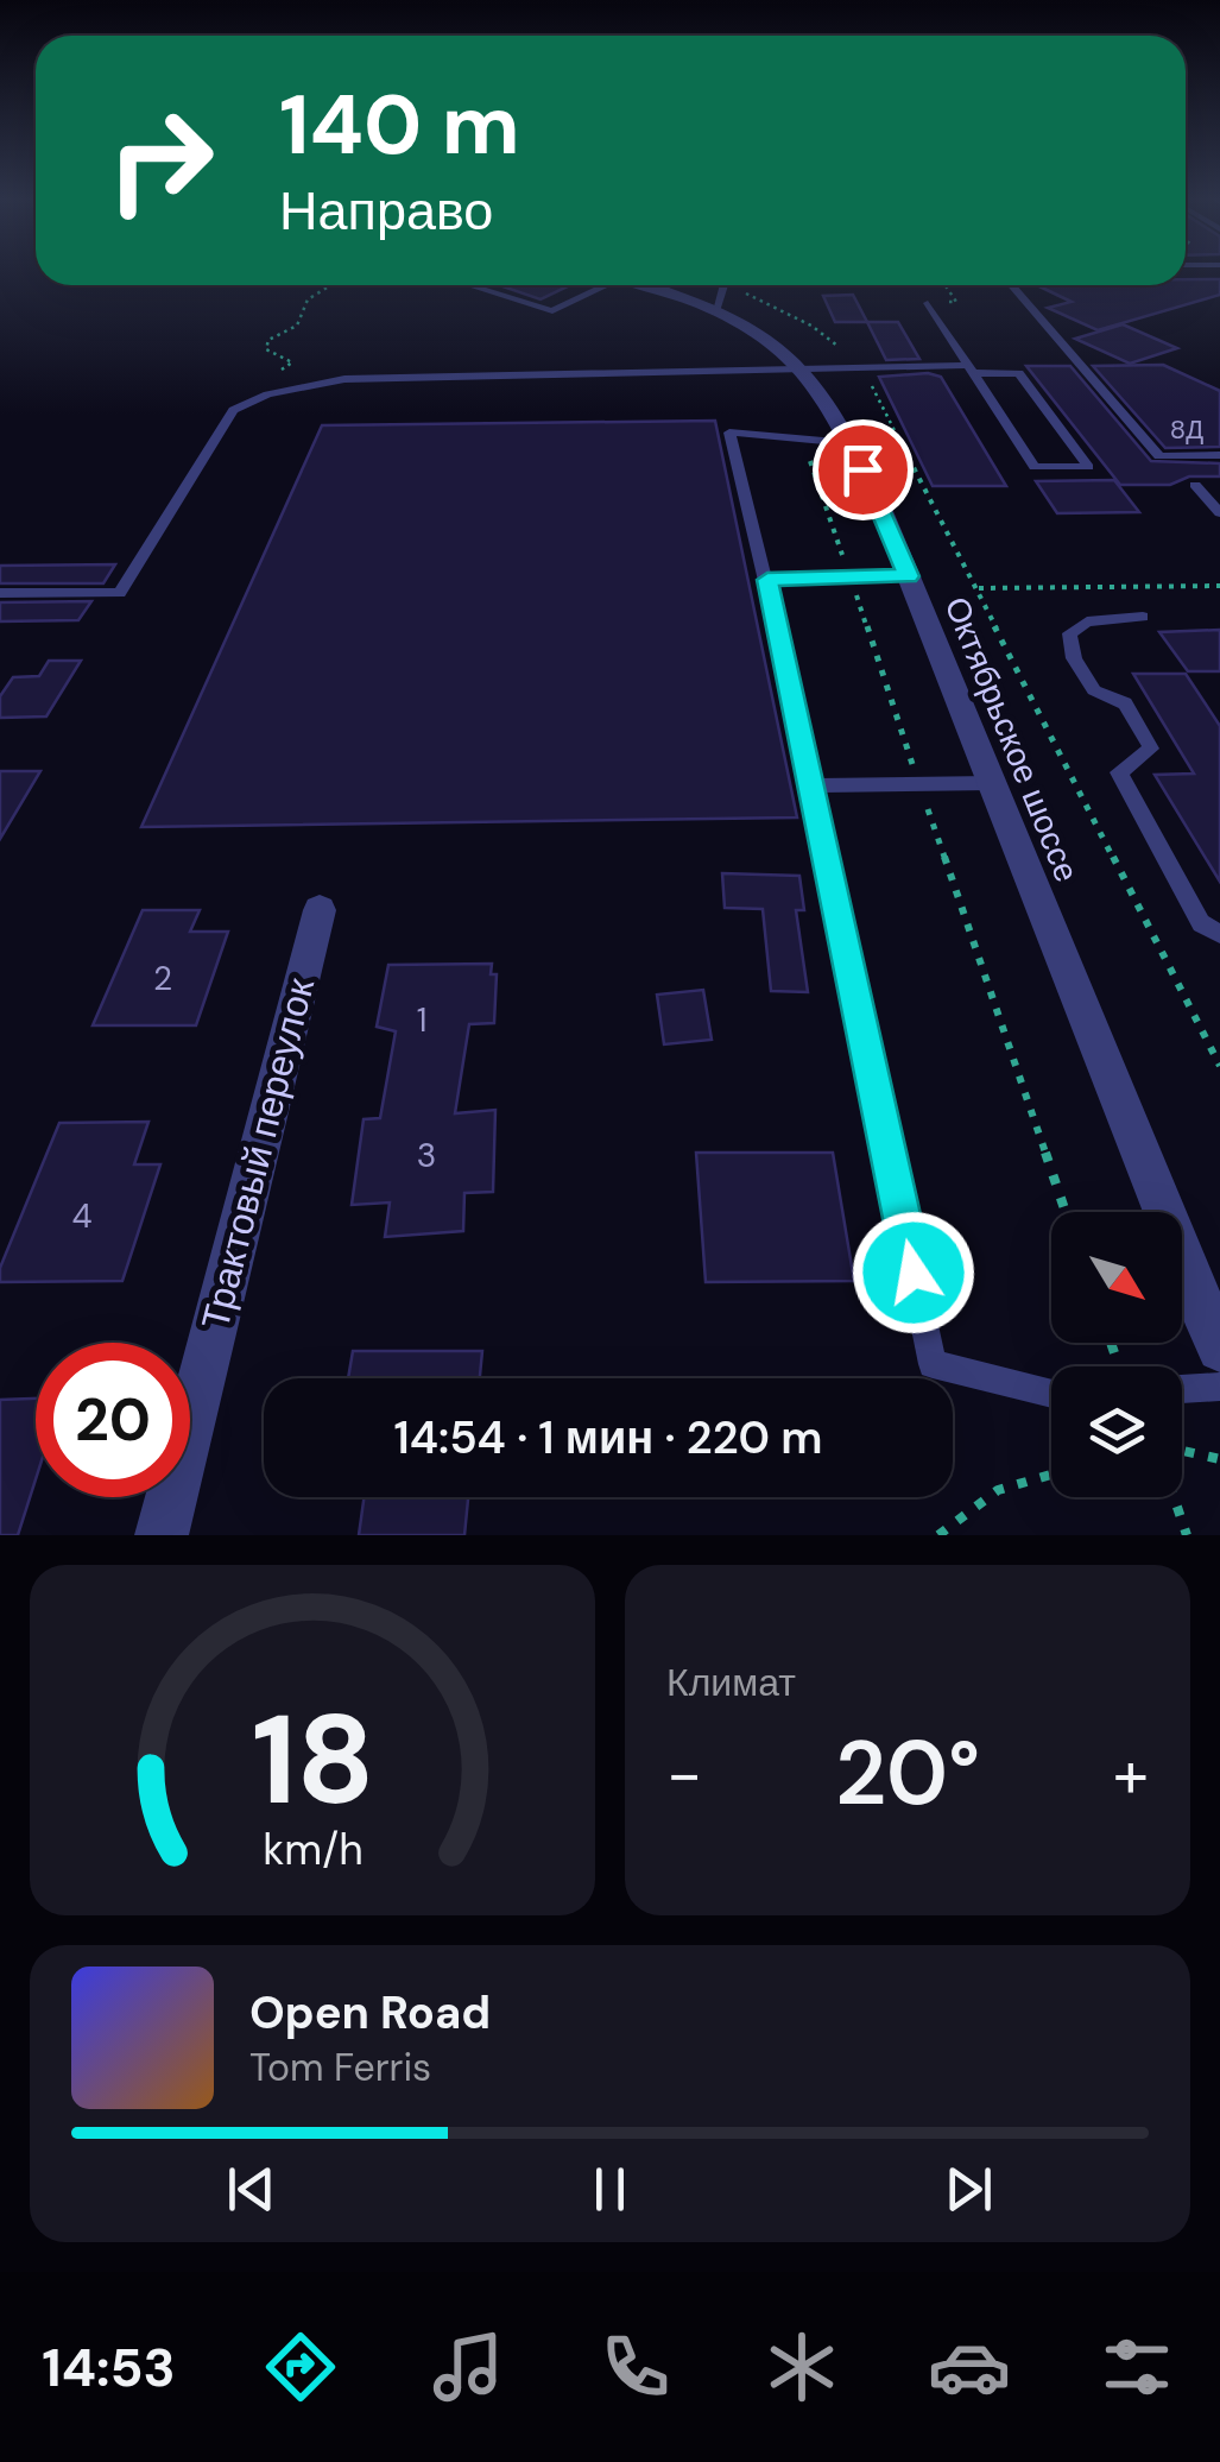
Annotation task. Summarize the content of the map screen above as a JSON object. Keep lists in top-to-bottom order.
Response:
{
  "streets": {
    "street": ["Октябрьское шоссе", "Трактовый переулок"]
  },
  "house_numbers": [
    "8Д",
    "2",
    "1",
    "3",
    "4"
  ],
  "north": "bottom right",
  "page": {
    "turn": ["140 m", "Направо"],
    "limit": "20",
    "trip": "14:54 · 1 мин · 220 m",
    "tile": "Климат",
    "heat": ["−", "20°", "+"],
    "song": ["Open Road", "Tom Ferris"],
    "tabs": "14:53",
    "gauge": ["18", "km/h"]
  }
}
